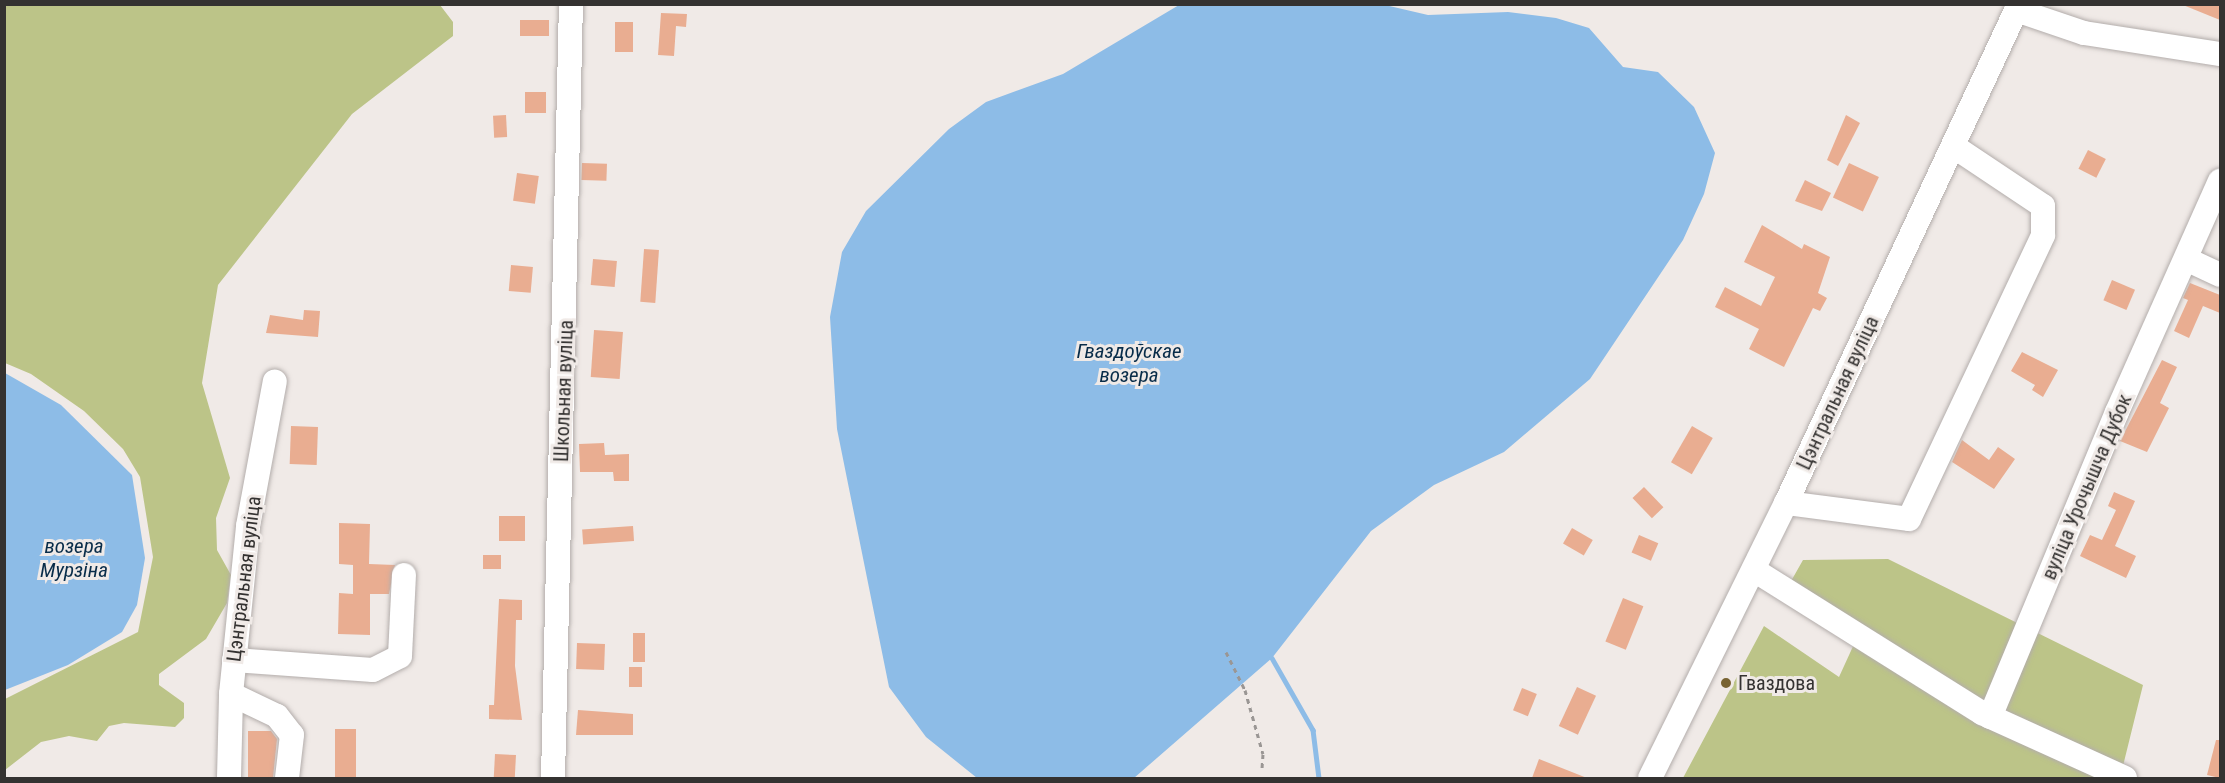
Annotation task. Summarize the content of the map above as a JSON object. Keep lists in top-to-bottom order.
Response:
{
  "streets": {
    "street": ["Школьная вуліца", "Цэнтральная вуліца", "вуліца Урочышча Дубок"]
  },
  "water": ["Гваздоўскае возера", "возера Мурзіна"],
  "places": ["Гваздова"]
}
